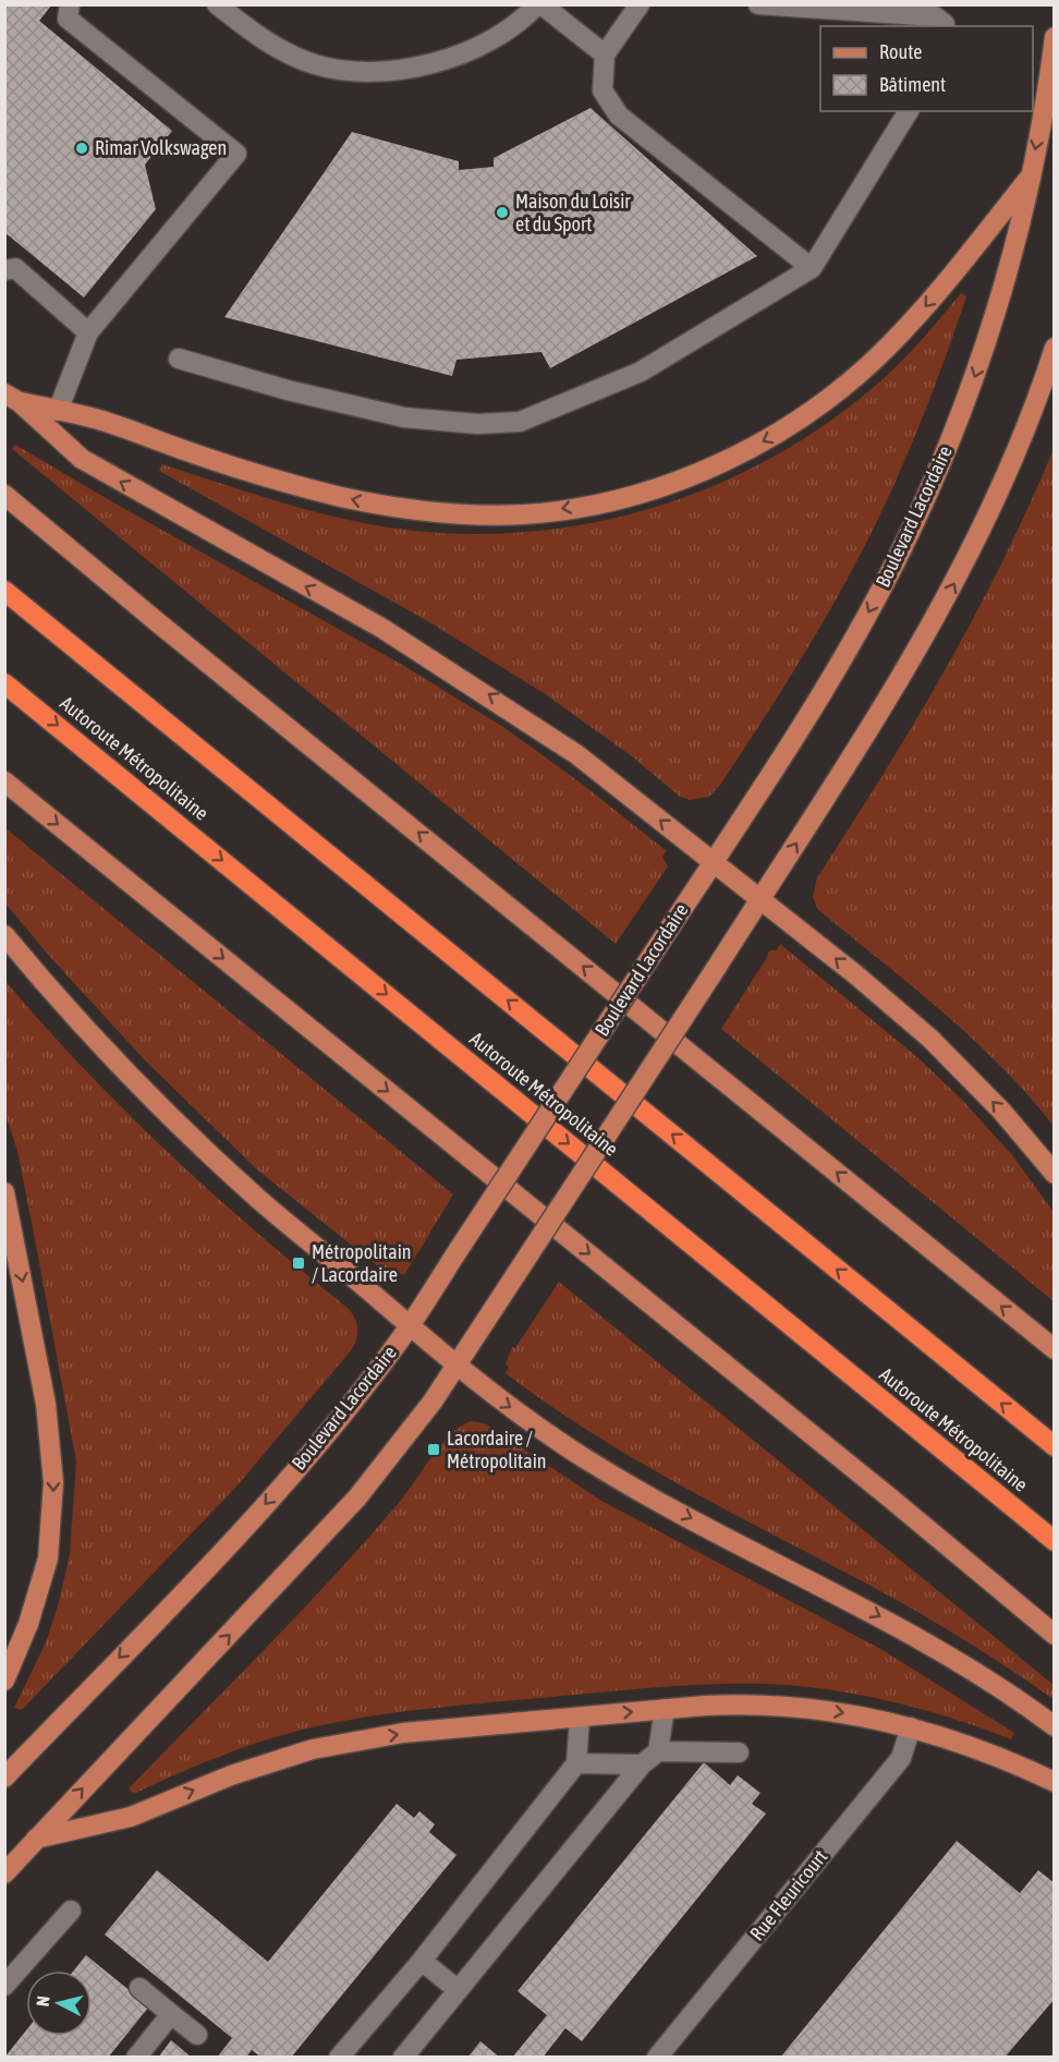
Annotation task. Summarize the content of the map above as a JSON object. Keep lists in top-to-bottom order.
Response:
{
  "streets": {
    "highway": ["Autoroute Métropolitaine"],
    "main road": ["Boulevard Lacordaire"],
    "street": ["Rue Fleuricourt"]
  },
  "places": {
    "other": ["Rimar Volkswagen", "Maison du Loisir et du Sport"],
    "transit": ["Métropolitain / Lacordaire", "Lacordaire / Métropolitain"]
  },
  "legend": ["Route", "Bâtiment"],
  "north": "left"
}
